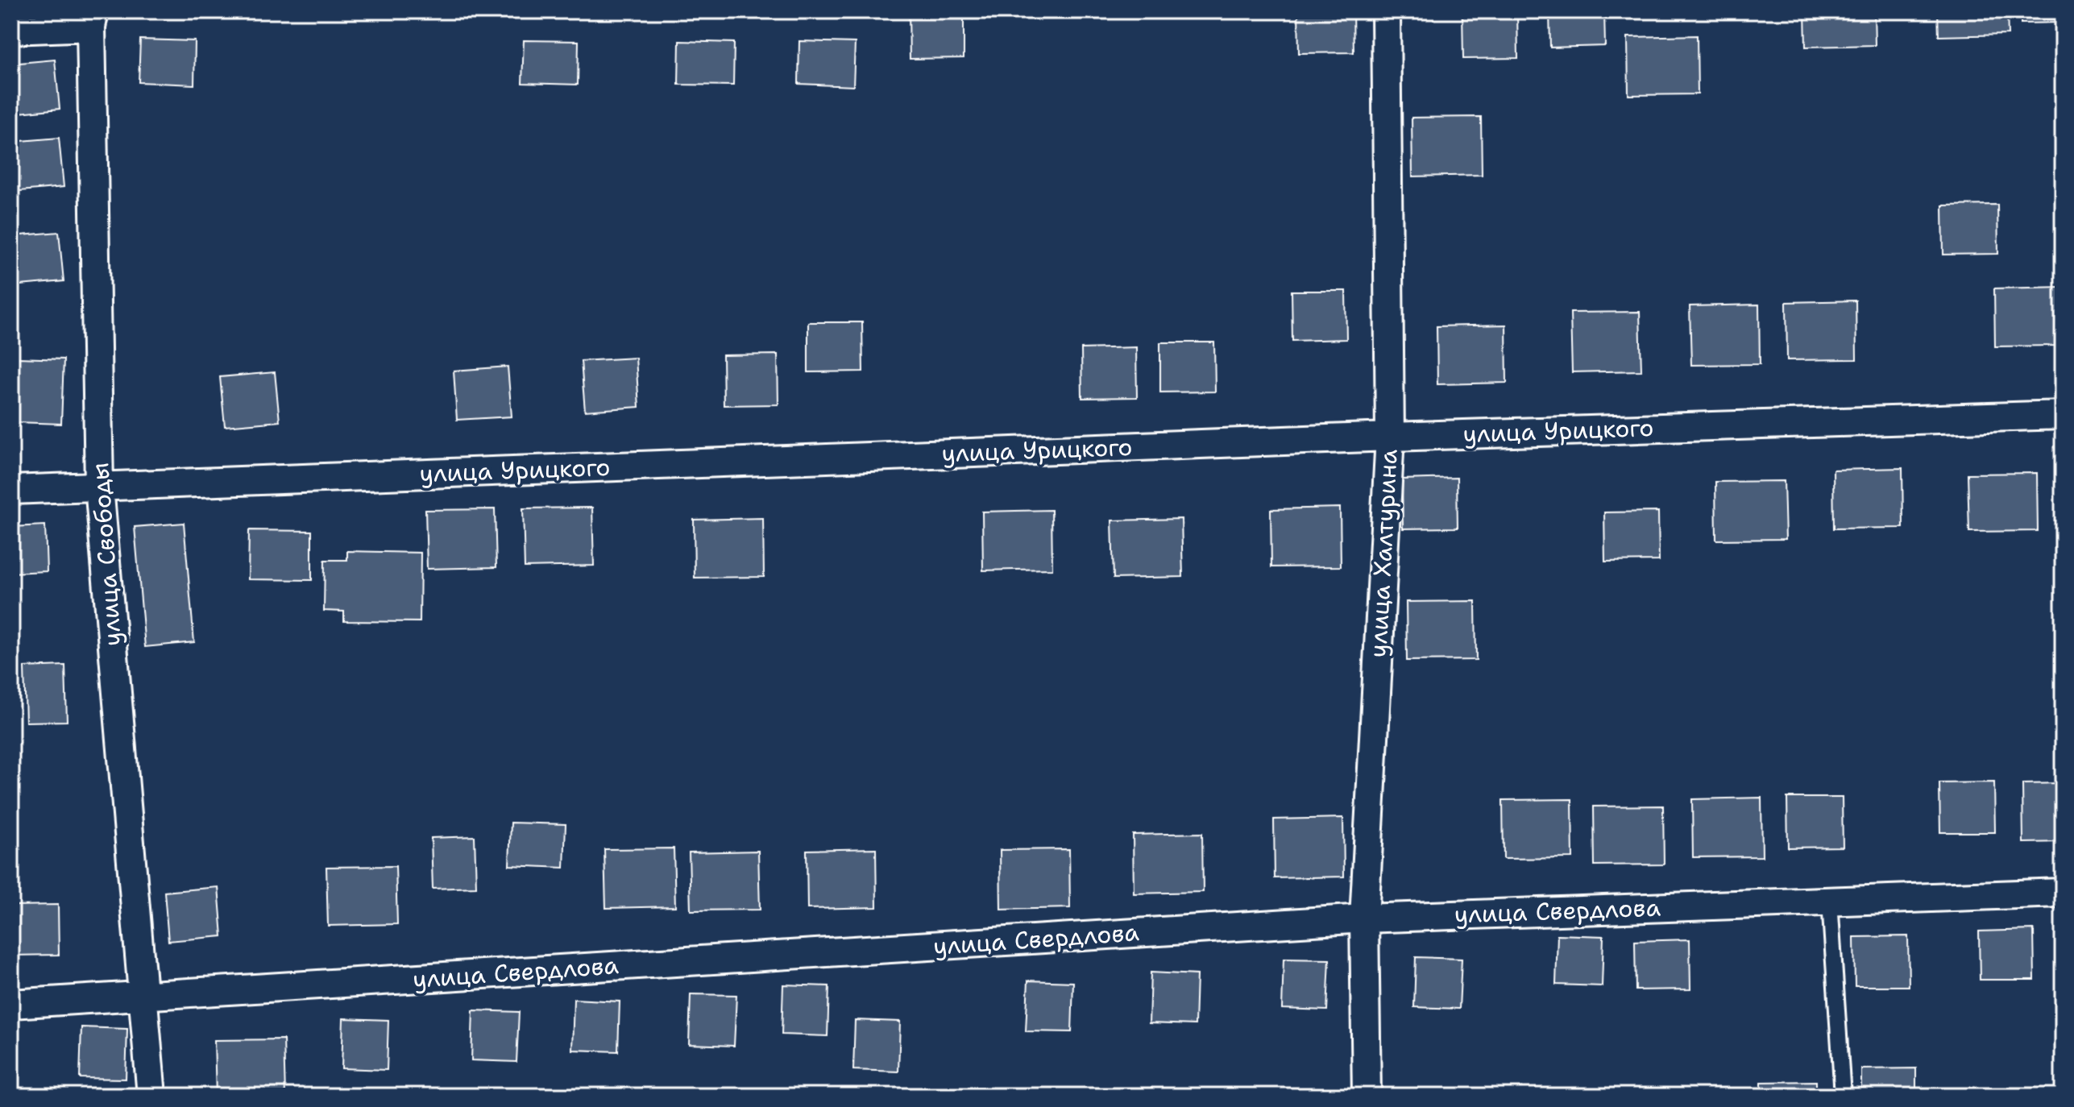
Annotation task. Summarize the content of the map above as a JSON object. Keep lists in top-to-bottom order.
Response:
{
  "streets": {
    "street": [
      "улица Урицкого",
      "улица Халтурина",
      "улица Свободы",
      "улица Свердлова"
    ]
  },
  "crossings": [
    ["улица Урицкого", "улица Халтурина"],
    ["улица Урицкого", "улица Свободы"],
    ["улица Халтурина", "улица Свердлова"],
    ["улица Свободы", "улица Свердлова"]
  ]
}
